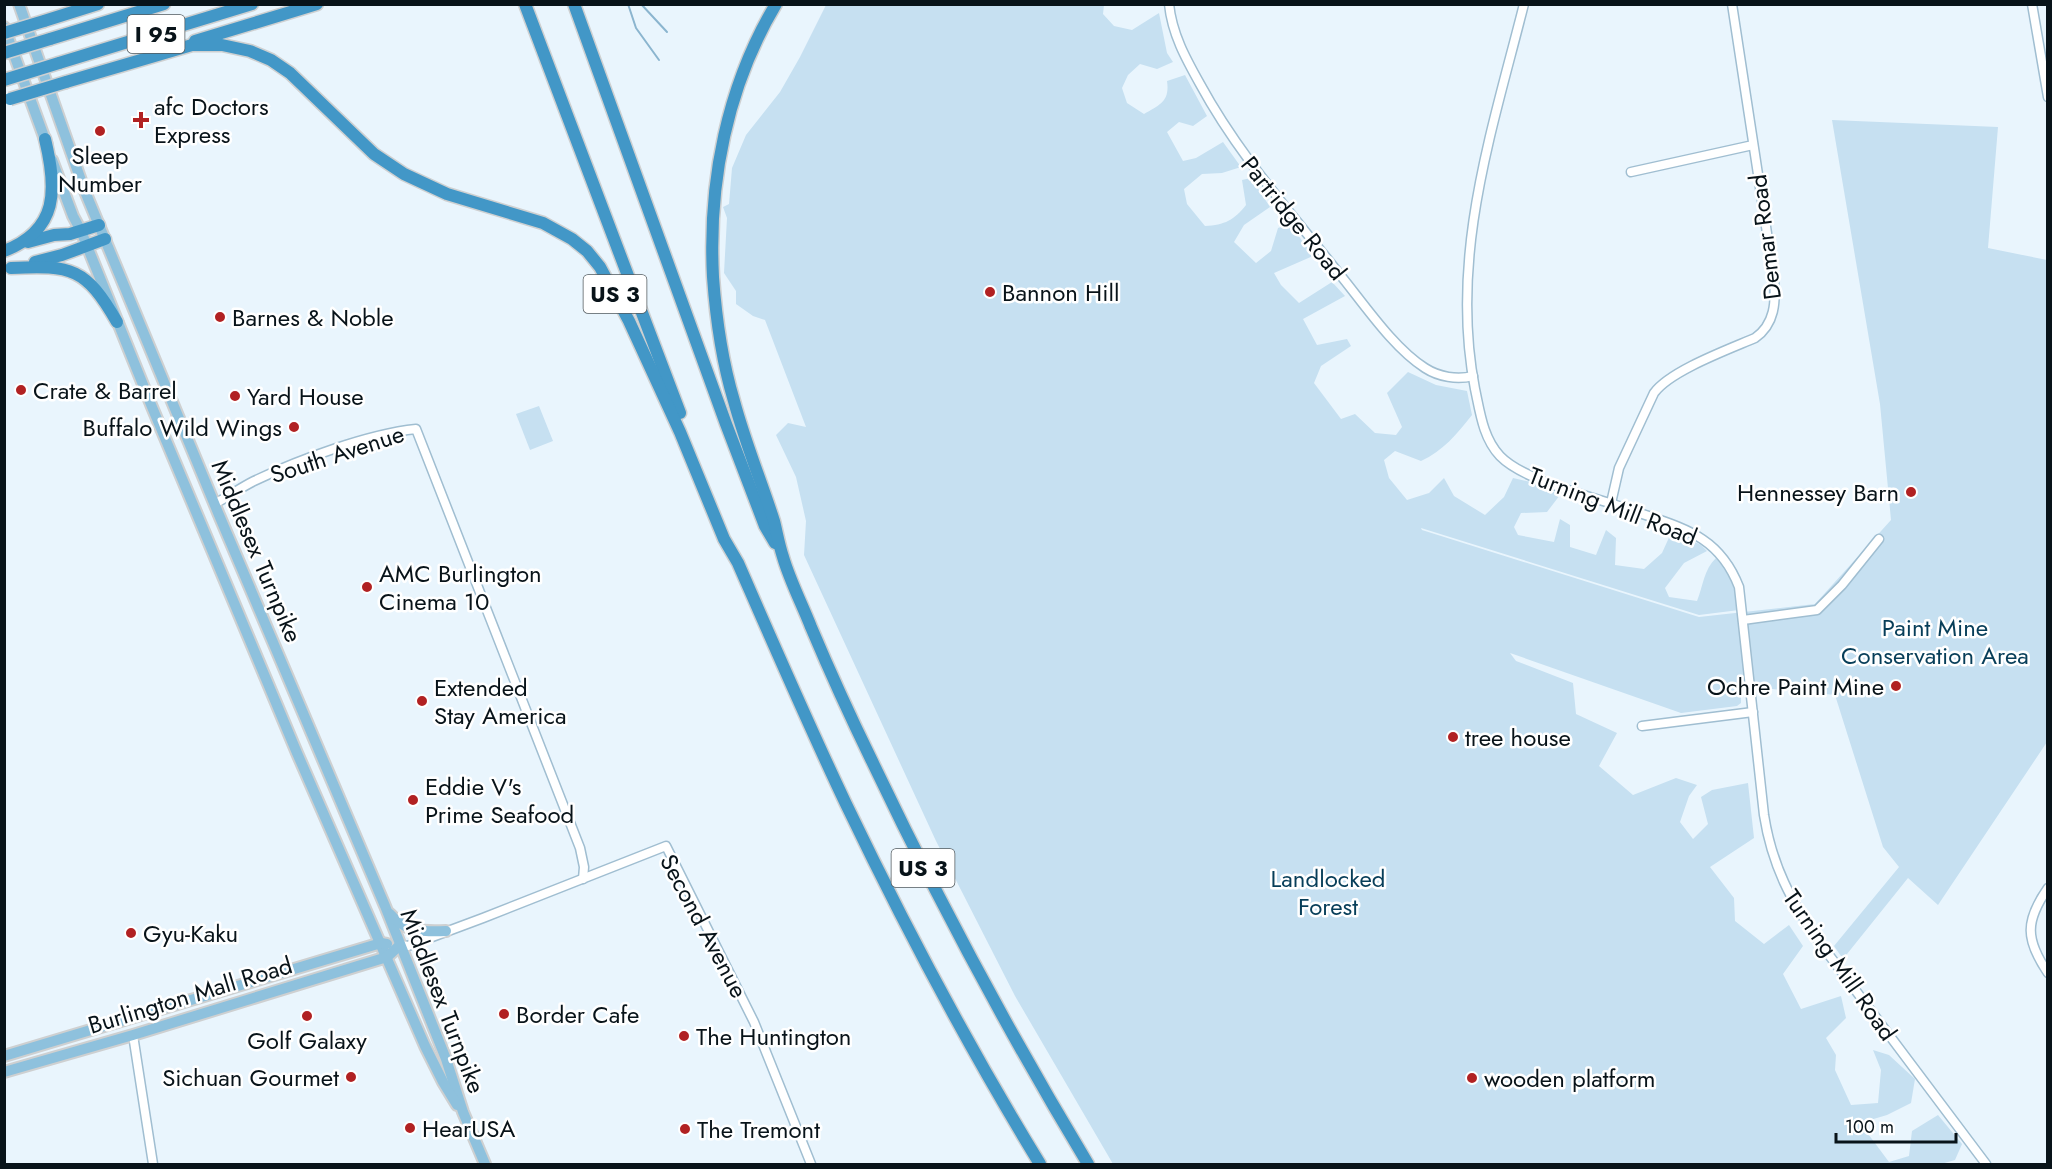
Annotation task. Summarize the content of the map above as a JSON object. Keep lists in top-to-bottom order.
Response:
{
  "streets": {
    "highway": ["I 95", "US 3"],
    "main road": ["Middlesex Turnpike", "Burlington Mall Road"],
    "street": [
      "Partridge Road",
      "Demar Road",
      "South Avenue",
      "Turning Mill Road",
      "Second Avenue"
    ]
  },
  "crossings": [
    ["Partridge Road", "Turning Mill Road"],
    ["Demar Road", "Turning Mill Road"],
    ["South Avenue", "Middlesex Turnpike"],
    ["South Avenue", "Second Avenue"],
    ["Middlesex Turnpike", "Second Avenue"],
    ["Middlesex Turnpike", "Burlington Mall Road"]
  ],
  "parks": ["Paint Mine Conservation Area", "Landlocked Forest"],
  "places": {
    "health": ["afc Doctors Express"],
    "other": [
      "Sleep Number",
      "Bannon Hill",
      "Barnes & Noble",
      "Crate & Barrel",
      "Yard House",
      "Buffalo Wild Wings",
      "Hennessey Barn",
      "AMC Burlington Cinema 10",
      "Ochre Paint Mine",
      "Extended Stay America",
      "tree house",
      "Eddie V's Prime Seafood",
      "Gyu-Kaku",
      "Border Cafe",
      "Golf Galaxy",
      "The Huntington",
      "Sichuan Gourmet",
      "wooden platform",
      "HearUSA",
      "The Tremont"
    ]
  },
  "scale_bar": "100 m"
}
